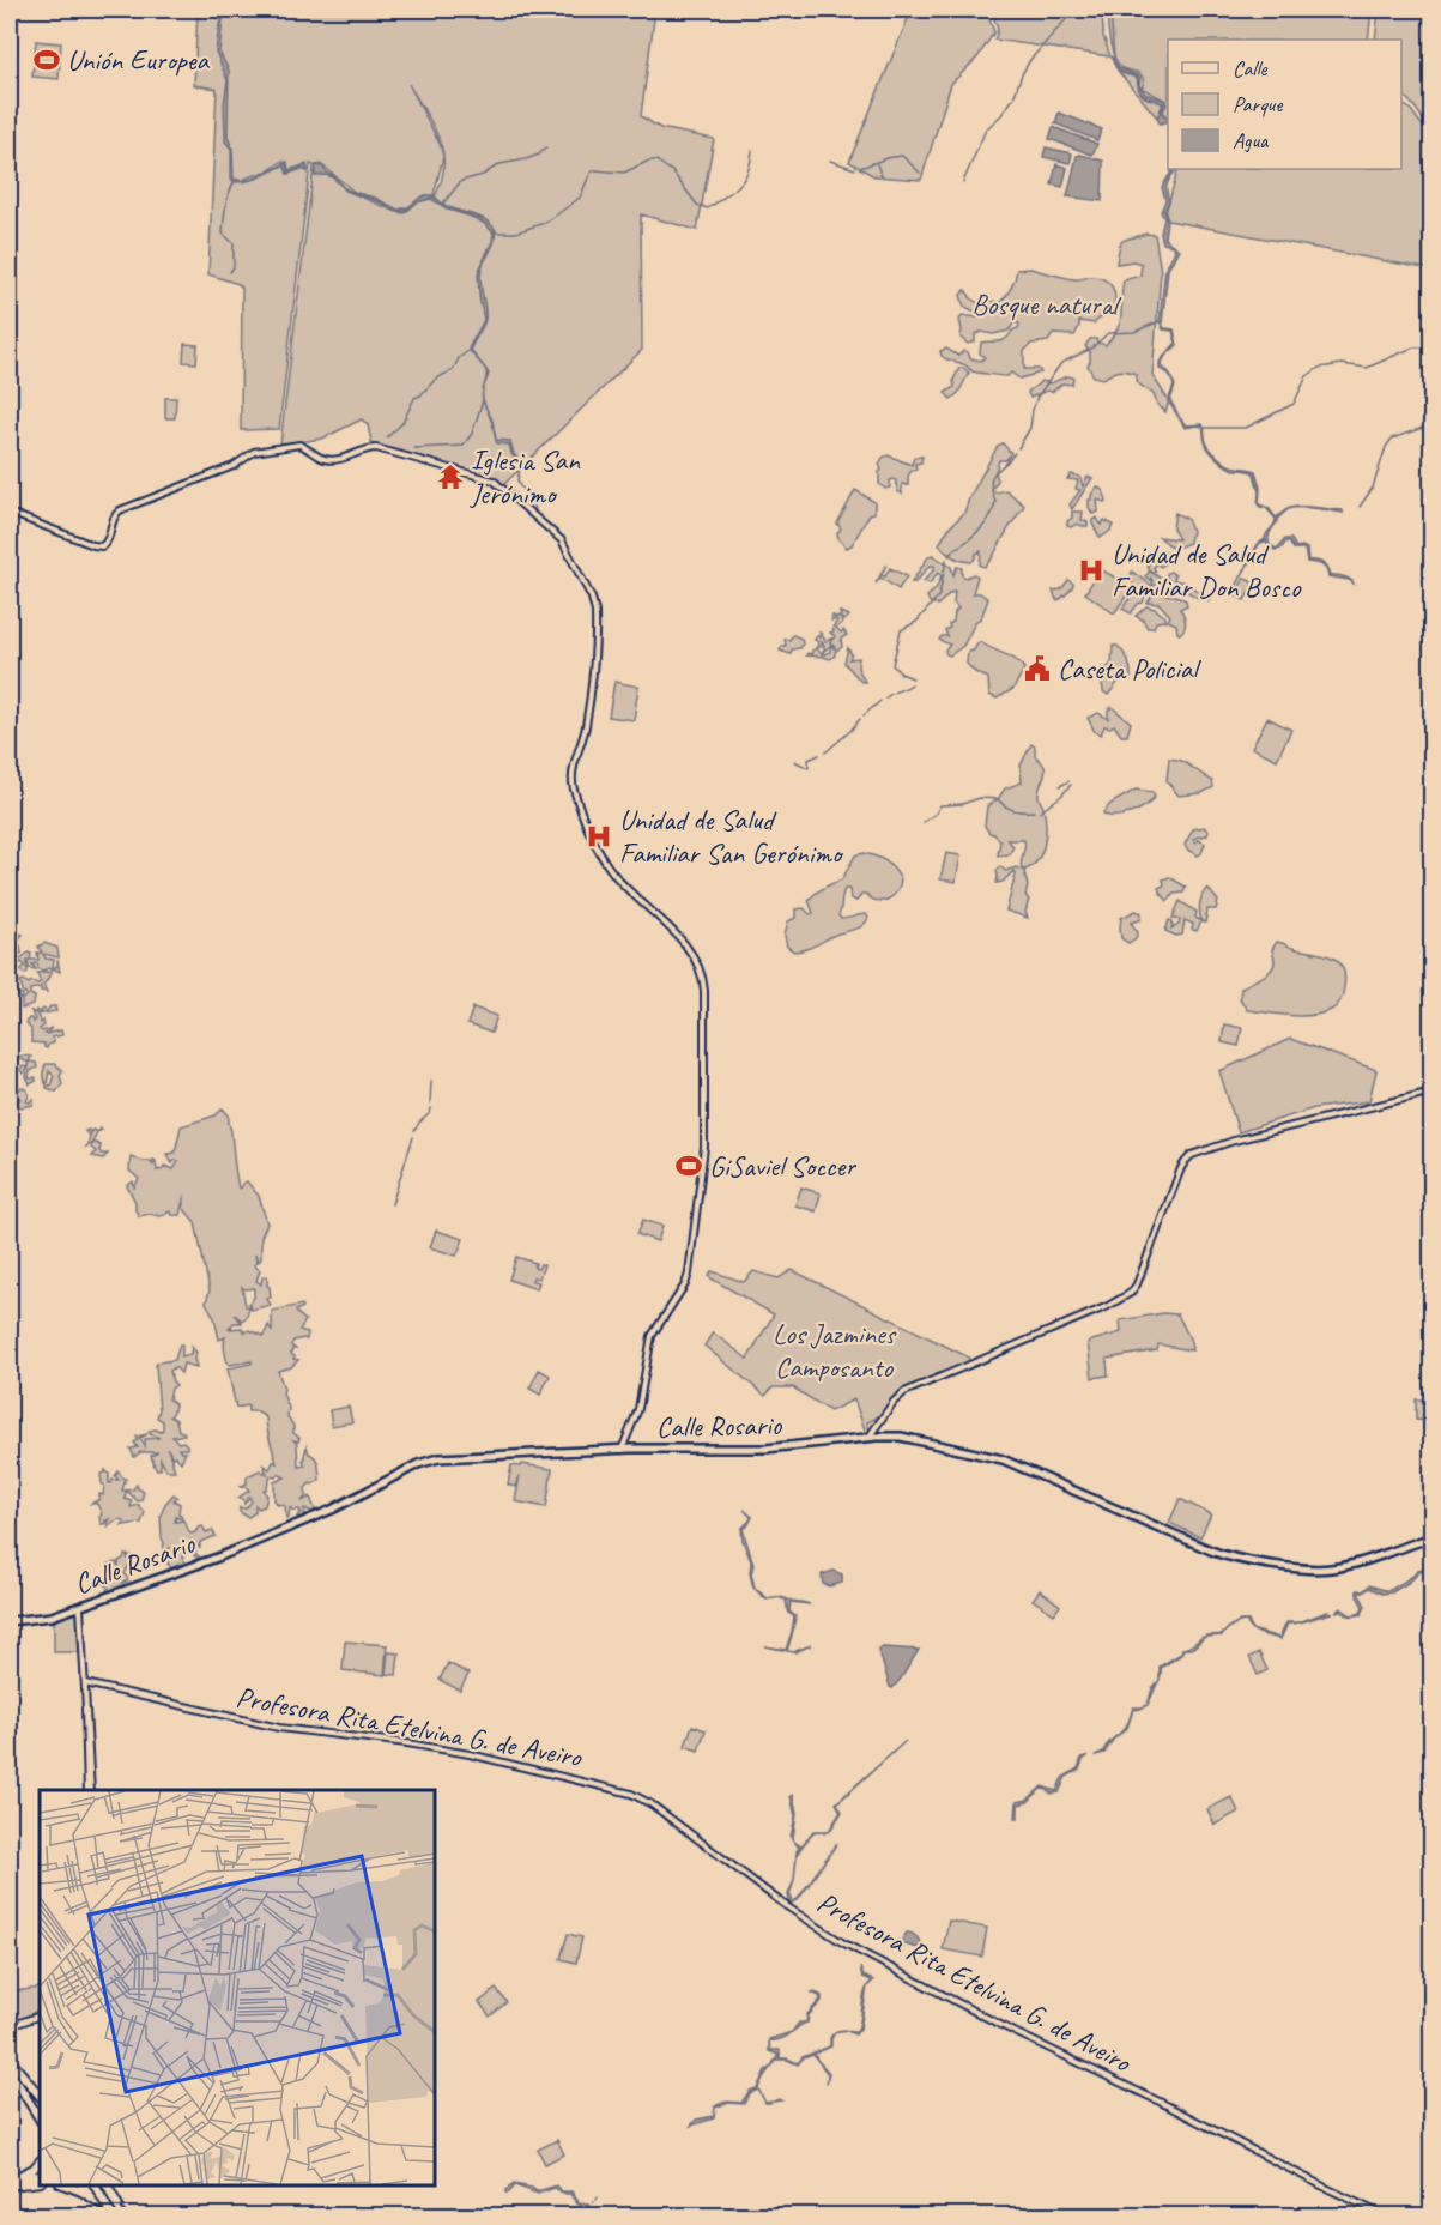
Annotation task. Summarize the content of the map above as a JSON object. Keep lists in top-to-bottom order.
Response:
{
  "streets": {
    "main road": ["Calle Rosario"],
    "street": ["Profesora Rita Etelvina G. de Aveiro"]
  },
  "parks": ["Bosque natural", "Los Jazmines Camposanto"],
  "places": {
    "sports": ["Unión Europea", "GiSaviel Soccer"],
    "temple": ["Iglesia San Jerónimo"],
    "hospital": ["Unidad de Salud Familiar Don Bosco", "Unidad de Salud Familiar San Gerónimo"],
    "public building": ["Caseta Policial"]
  },
  "legend": ["Calle", "Parque", "Agua"]
}
